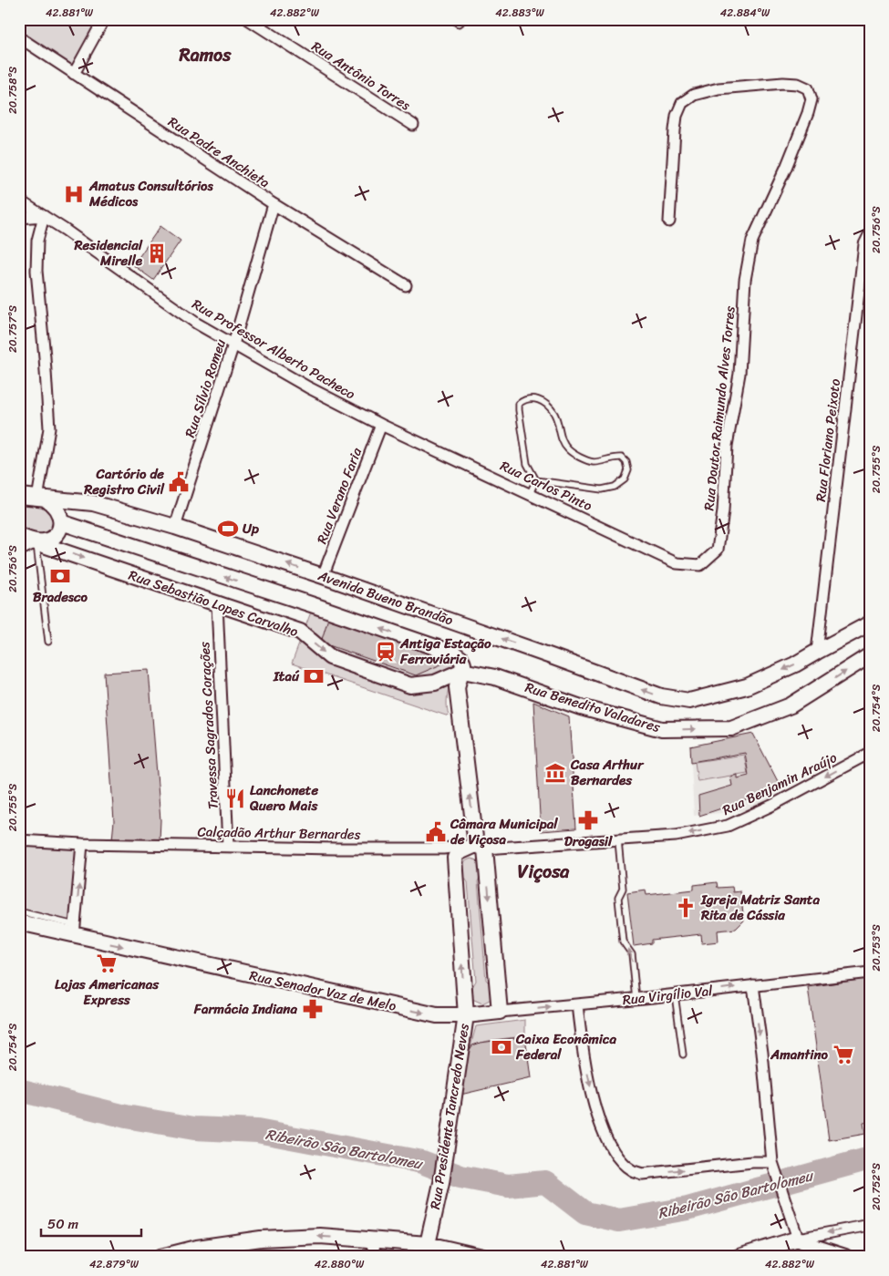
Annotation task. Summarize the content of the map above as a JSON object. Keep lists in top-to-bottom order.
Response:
{
  "streets": {
    "street": [
      "Rua Antônio Torres",
      "Rua Padre Anchieta",
      "Rua Professor Alberto Pacheco",
      "Rua Sílvio Romeu",
      "Rua Doutor Raimundo Alves Torres",
      "Rua Floriano Peixoto",
      "Rua Carlos Pinto",
      "Rua Verano Faria",
      "Avenida Bueno Brandão",
      "Rua Sebastião Lopes Carvalho",
      "Rua Benedito Valadares",
      "Travessa Sagrados Corações",
      "Rua Benjamin Araújo",
      "Calçadão Arthur Bernardes",
      "Rua Senador Vaz de Melo",
      "Rua Virgílio Val",
      "Rua Presidente Tancredo Neves"
    ]
  },
  "crossings": [
    ["Rua Padre Anchieta", "Rua Sílvio Romeu"],
    ["Rua Professor Alberto Pacheco", "Rua Sílvio Romeu"],
    ["Rua Professor Alberto Pacheco", "Rua Carlos Pinto"],
    ["Rua Professor Alberto Pacheco", "Rua Verano Faria"],
    ["Rua Sílvio Romeu", "Avenida Bueno Brandão"],
    ["Rua Doutor Raimundo Alves Torres", "Rua Carlos Pinto"],
    ["Rua Floriano Peixoto", "Avenida Bueno Brandão"],
    ["Rua Carlos Pinto", "Rua Verano Faria"],
    ["Rua Verano Faria", "Avenida Bueno Brandão"],
    ["Rua Sebastião Lopes Carvalho", "Rua Benedito Valadares"],
    ["Rua Sebastião Lopes Carvalho", "Travessa Sagrados Corações"],
    ["Travessa Sagrados Corações", "Calçadão Arthur Bernardes"],
    ["Rua Benjamin Araújo", "Calçadão Arthur Bernardes"],
    ["Rua Benjamin Araújo", "Rua Presidente Tancredo Neves"],
    ["Calçadão Arthur Bernardes", "Rua Presidente Tancredo Neves"],
    ["Rua Senador Vaz de Melo", "Rua Virgílio Val"],
    ["Rua Senador Vaz de Melo", "Rua Presidente Tancredo Neves"],
    ["Rua Virgílio Val", "Rua Presidente Tancredo Neves"]
  ],
  "one_way": [
    "Rua Benedito Valadares",
    "Rua Benjamin Araújo",
    "Rua Senador Vaz de Melo",
    "Rua Virgílio Val"
  ],
  "districts": ["Ramos", "Viçosa"],
  "water": ["Ribeirão São Bartolomeu"],
  "places": {
    "hospital": ["Amatus Consultórios Médicos"],
    "building": ["Residencial Mirelle"],
    "public building": ["Cartório de Registro Civil", "Câmara Municipal de Viçosa"],
    "sports": ["Up"],
    "bank": ["Bradesco", "Itaú", "Caixa Econômica Federal"],
    "station": ["Antiga Estação Ferroviária"],
    "museum": ["Casa Arthur Bernardes"],
    "restaurant": ["Lanchonete Quero Mais"],
    "pharmacy": ["Drogasil", "Farmácia Indiana"],
    "church": ["Igreja Matriz Santa Rita de Cássia"],
    "supermarket": ["Lojas Americanas Express", "Amantino"]
  },
  "scale_bar": "50 m",
  "coordinates": [
    "42.881°W",
    "42.882°W",
    "42.883°W",
    "42.884°W",
    "20.758°S",
    "20.756°S",
    "20.757°S",
    "20.755°S",
    "20.754°S",
    "20.753°S",
    "20.752°S",
    "42.879°W",
    "42.880°W"
  ]
}
